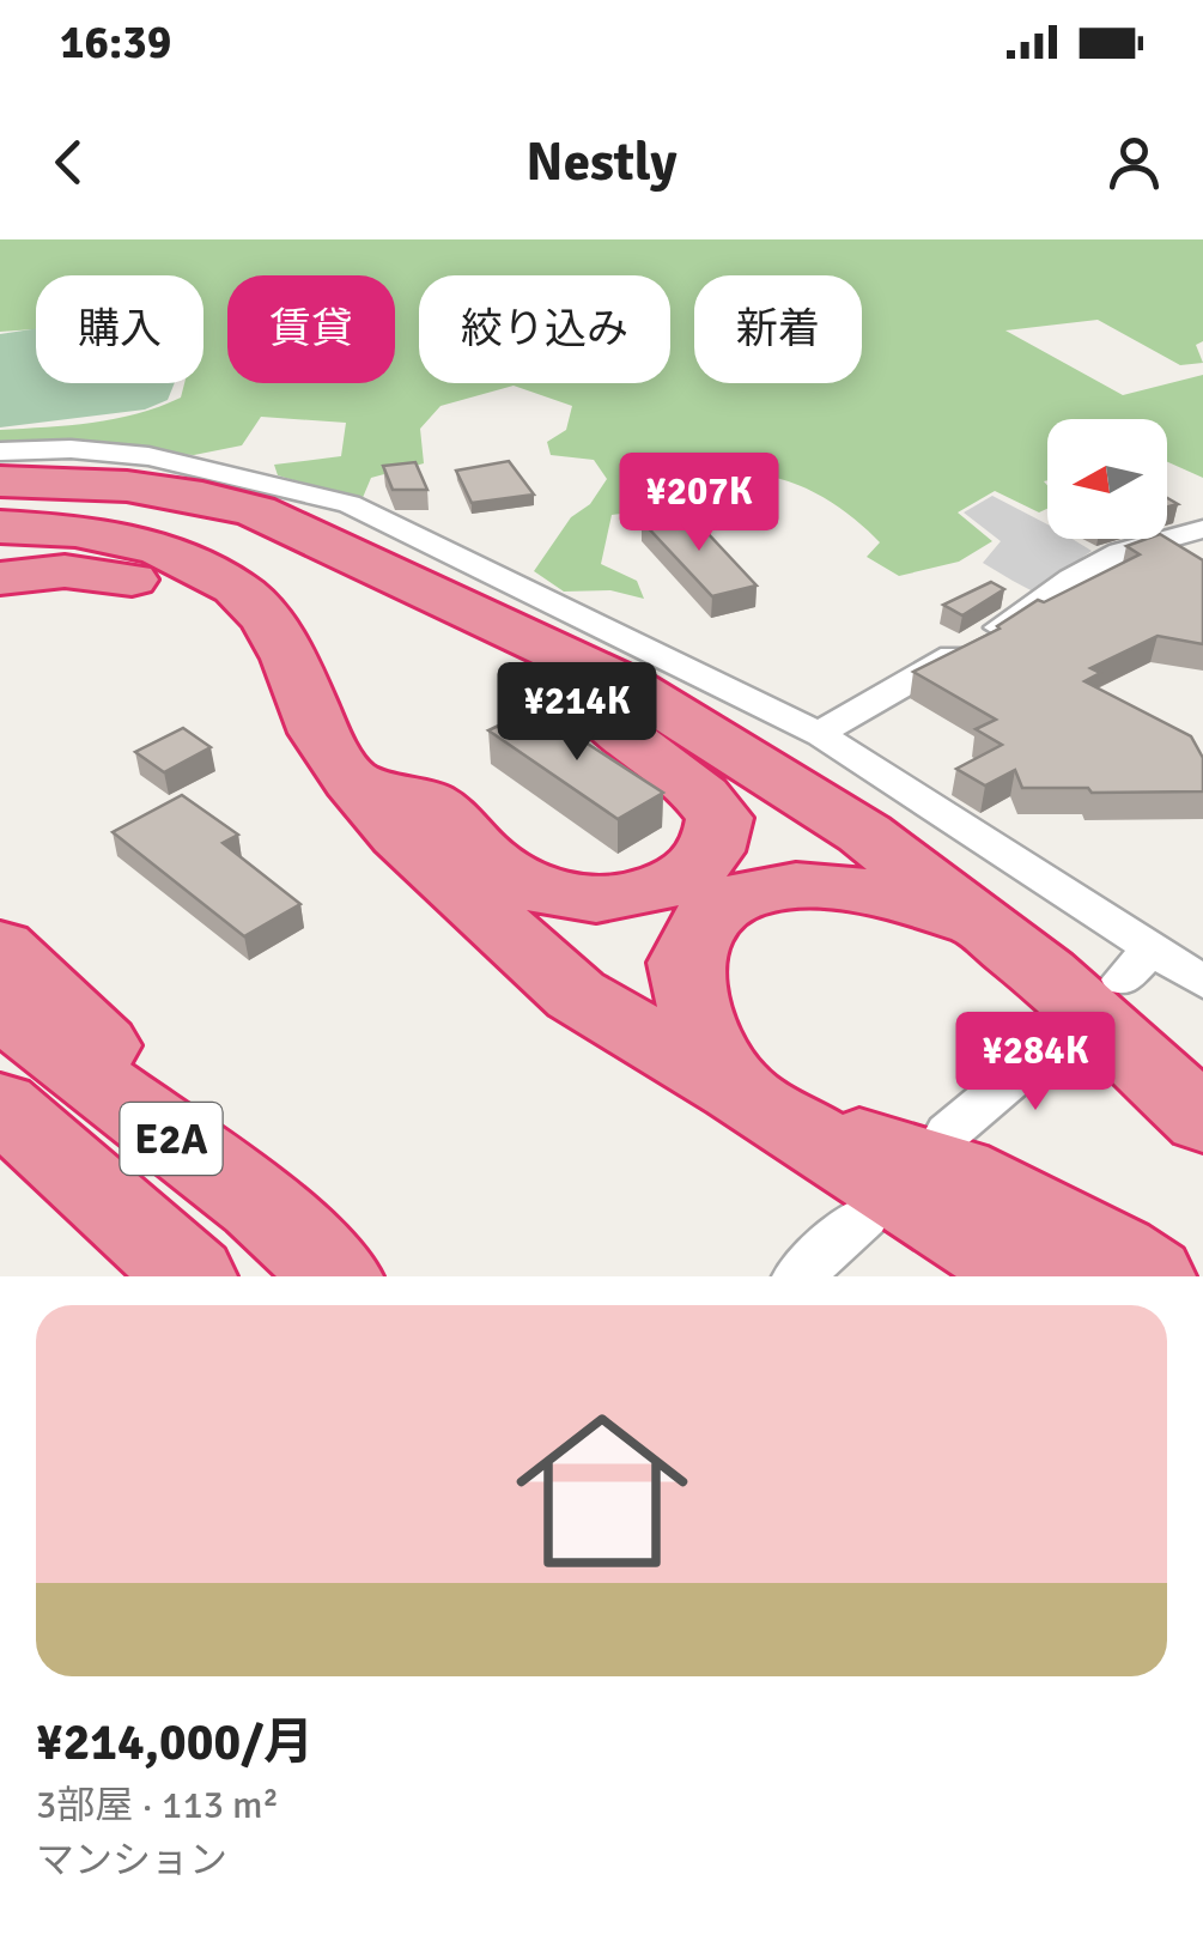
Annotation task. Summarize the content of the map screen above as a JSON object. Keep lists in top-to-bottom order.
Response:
{
  "streets": {
    "highway": ["E2A"]
  },
  "north": "left",
  "page": {
    "status": "16:39",
    "header": "Nestly",
    "chip": [
      "購入",
      "賃貸",
      "絞り込み",
      "新着"
    ],
    "price": ["¥207K", "¥214K", "¥284K"],
    "list": [
      {
        "name": "¥214,000/月",
        "note": "3部屋 · 113 m² · マンション"
      }
    ]
  }
}
